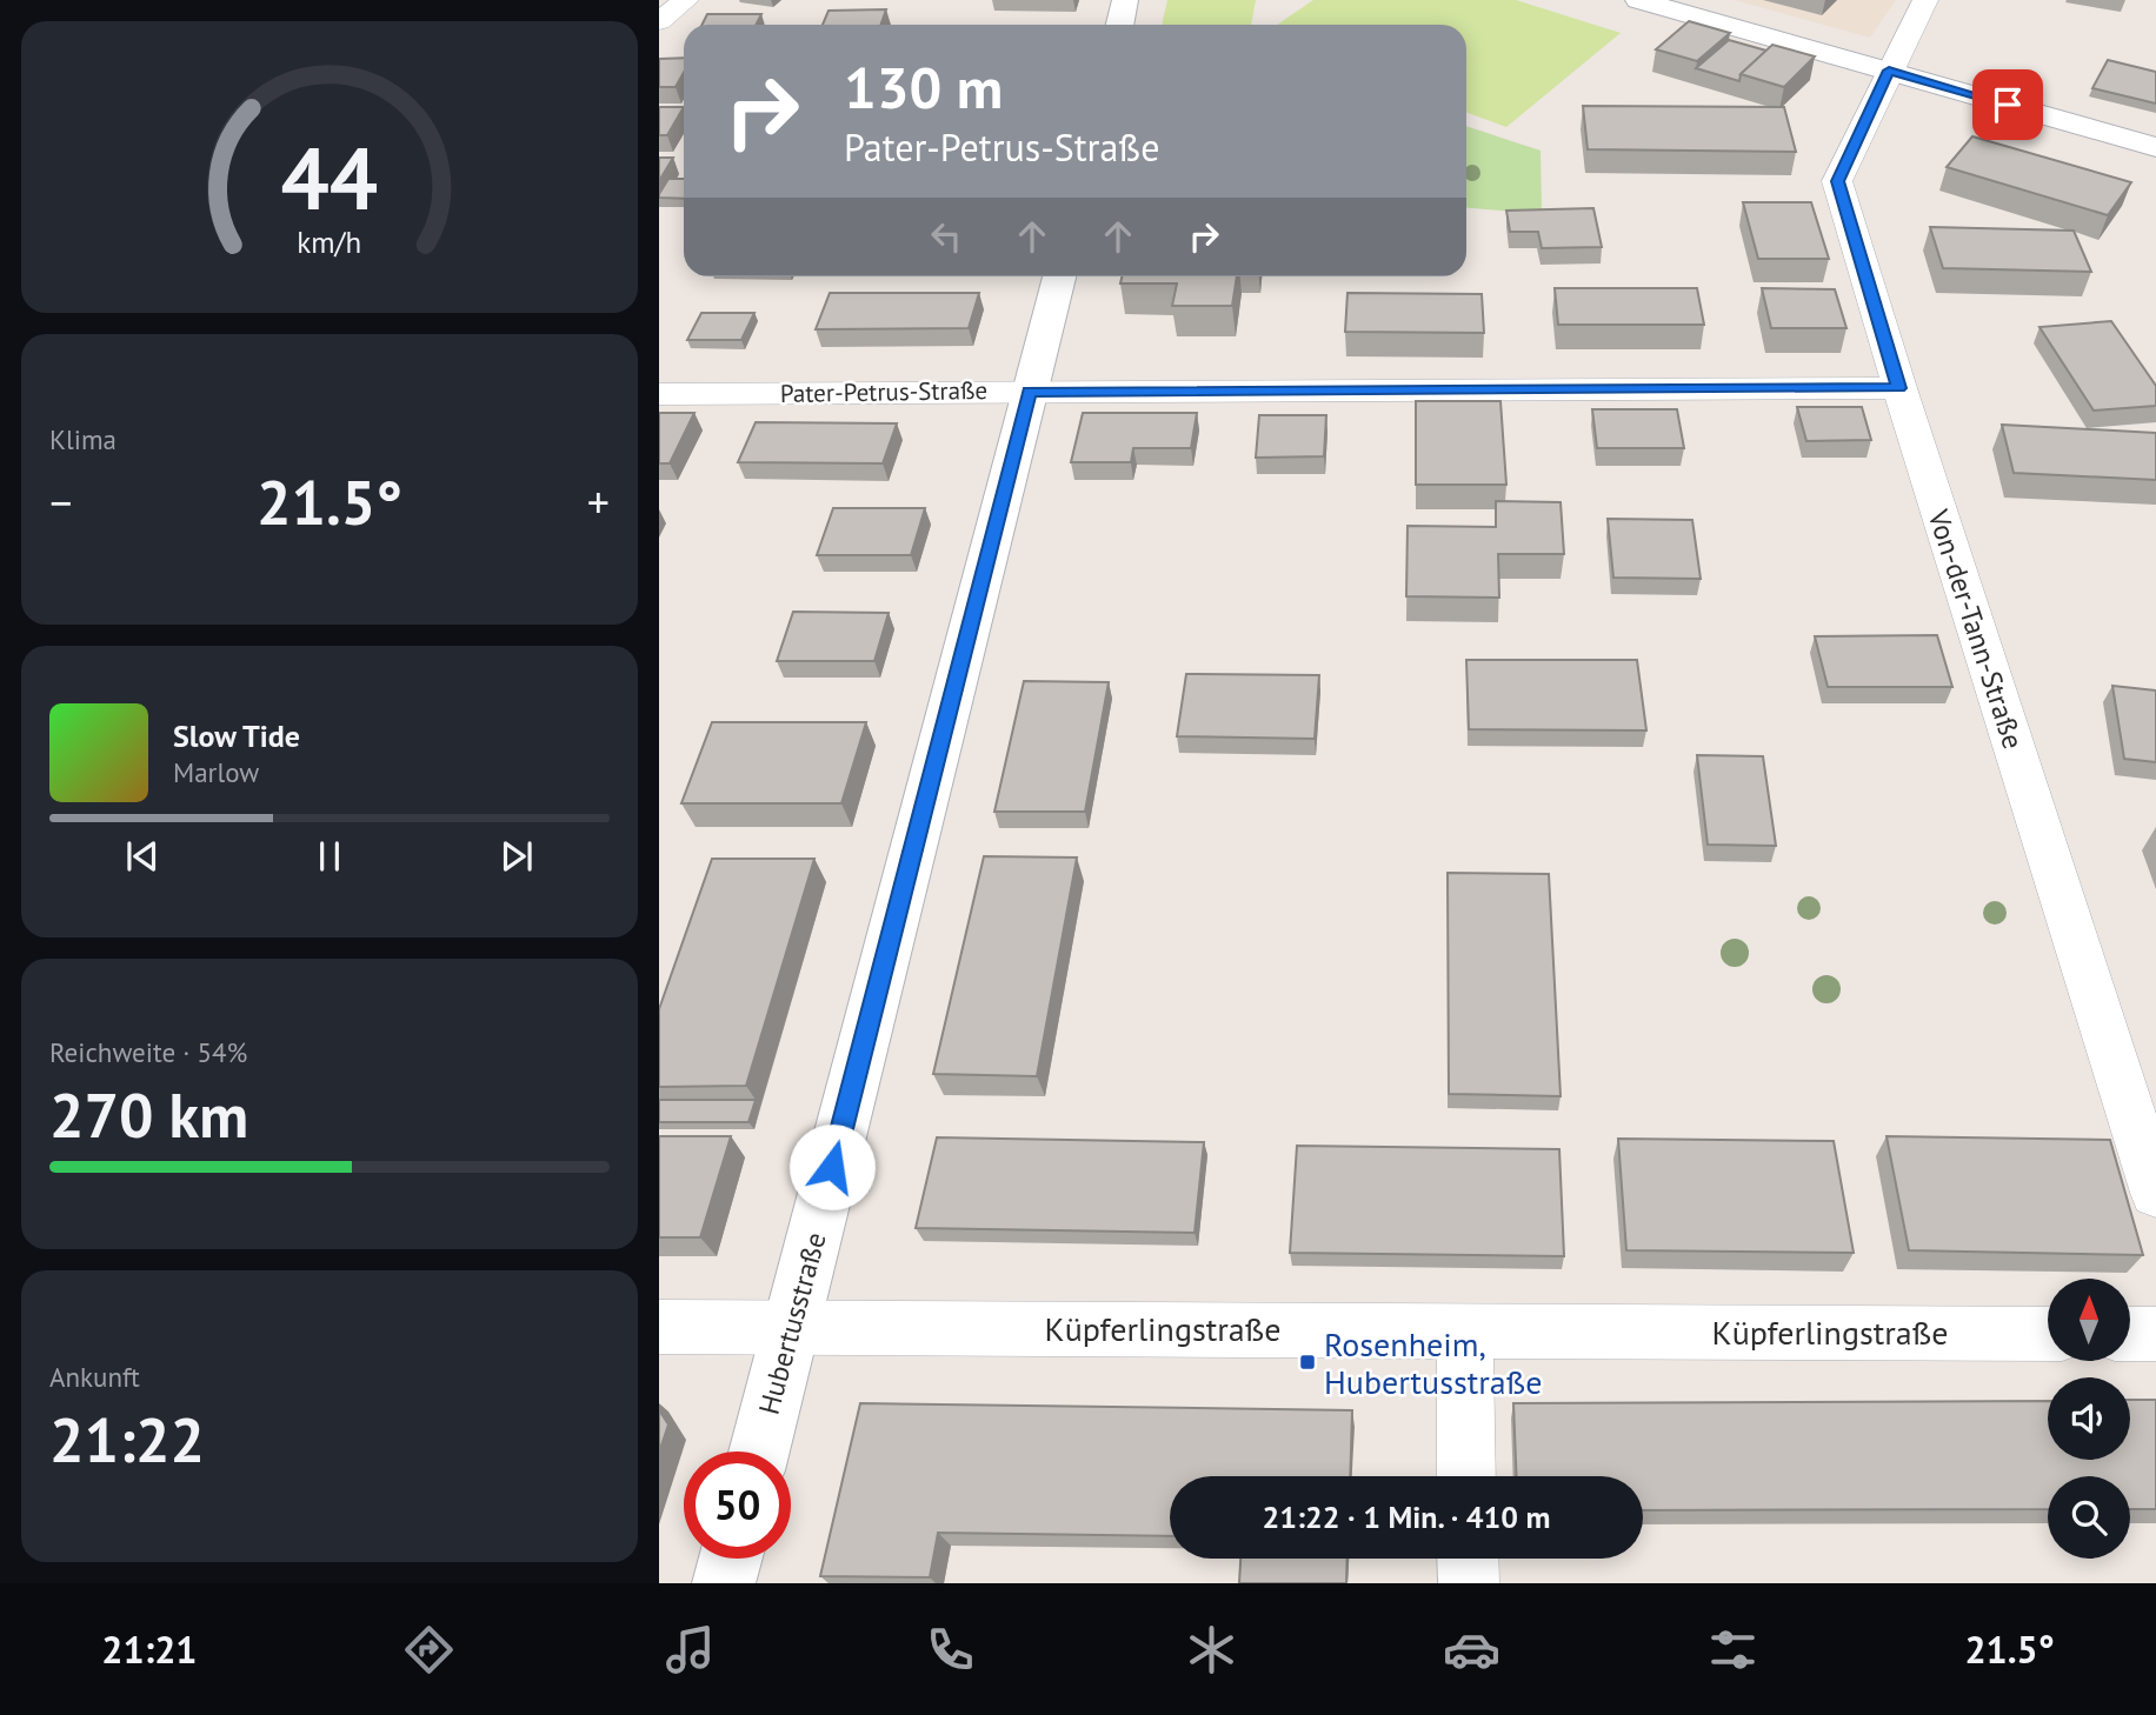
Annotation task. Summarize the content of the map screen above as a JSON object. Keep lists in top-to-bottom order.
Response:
{
  "streets": {
    "main road": ["Hubertusstraße"],
    "street": ["Pater-Petrus-Straße", "Von-der-Tann-Straße", "Küpferlingstraße"]
  },
  "crossings": [
    ["Pater-Petrus-Straße", "Von-der-Tann-Straße"],
    ["Pater-Petrus-Straße", "Hubertusstraße"],
    ["Hubertusstraße", "Küpferlingstraße"]
  ],
  "places": {
    "transit": ["Rosenheim, Hubertusstraße"]
  },
  "north": "top",
  "page": {
    "turn": ["130 m", "Pater-Petrus-Straße"],
    "tile": [
      "Klima",
      ["Reichweite · 54%", "270 km"],
      ["Ankunft", "21:22"]
    ],
    "heat": ["−", "21.5°", "+"],
    "song": ["Slow Tide", "Marlow"],
    "limit": "50",
    "trip": "21:22 · 1 Min. · 410 m",
    "tabs": ["21:21", "21.5°"],
    "gauge": ["44", "km/h"]
  }
}
